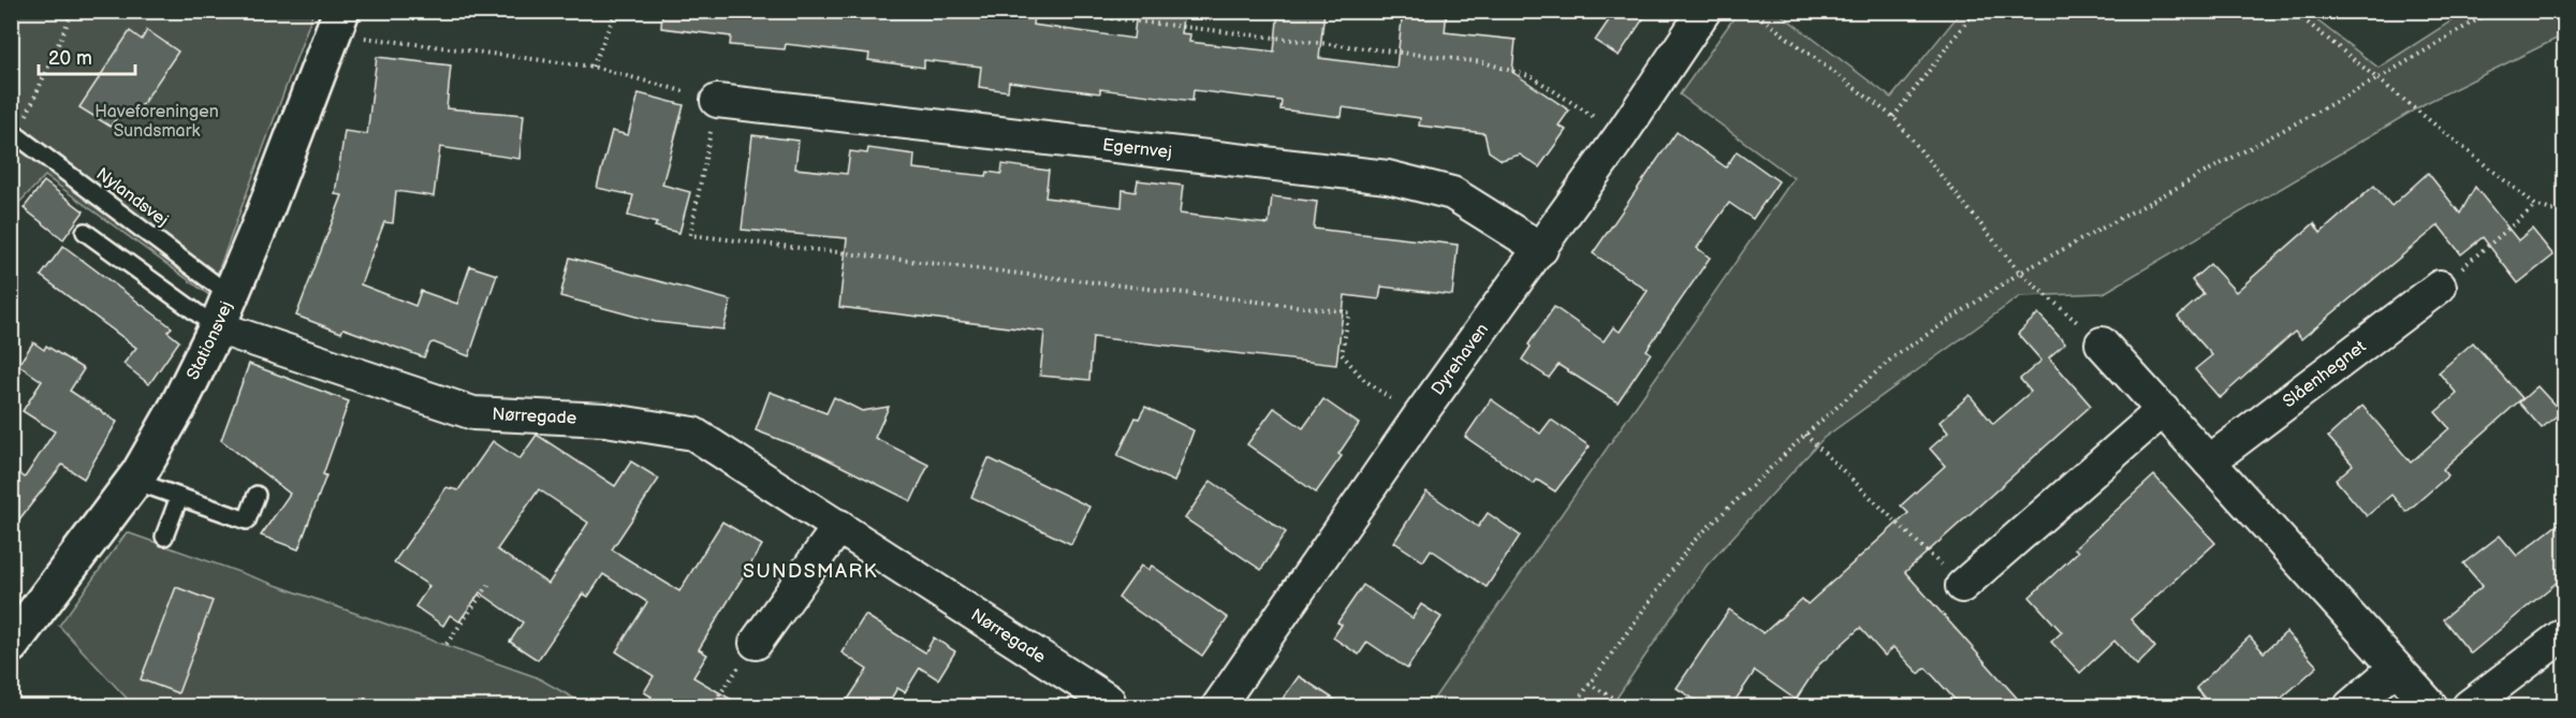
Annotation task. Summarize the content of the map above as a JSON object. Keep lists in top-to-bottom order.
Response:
{
  "streets": {
    "street": [
      "Egernvej",
      "Stationsvej",
      "Dyrehaven",
      "Slåenhegnet",
      "Nørregade"
    ],
    "lane": ["Nylandsvej"]
  },
  "crossings": [
    ["Egernvej", "Dyrehaven"],
    ["Nylandsvej", "Stationsvej"],
    ["Nylandsvej", "Nørregade"],
    ["Stationsvej", "Nørregade"]
  ],
  "districts": ["SUNDSMARK"],
  "parks": ["Haveforeningen Sundsmark"],
  "scale_bar": "20 m"
}
